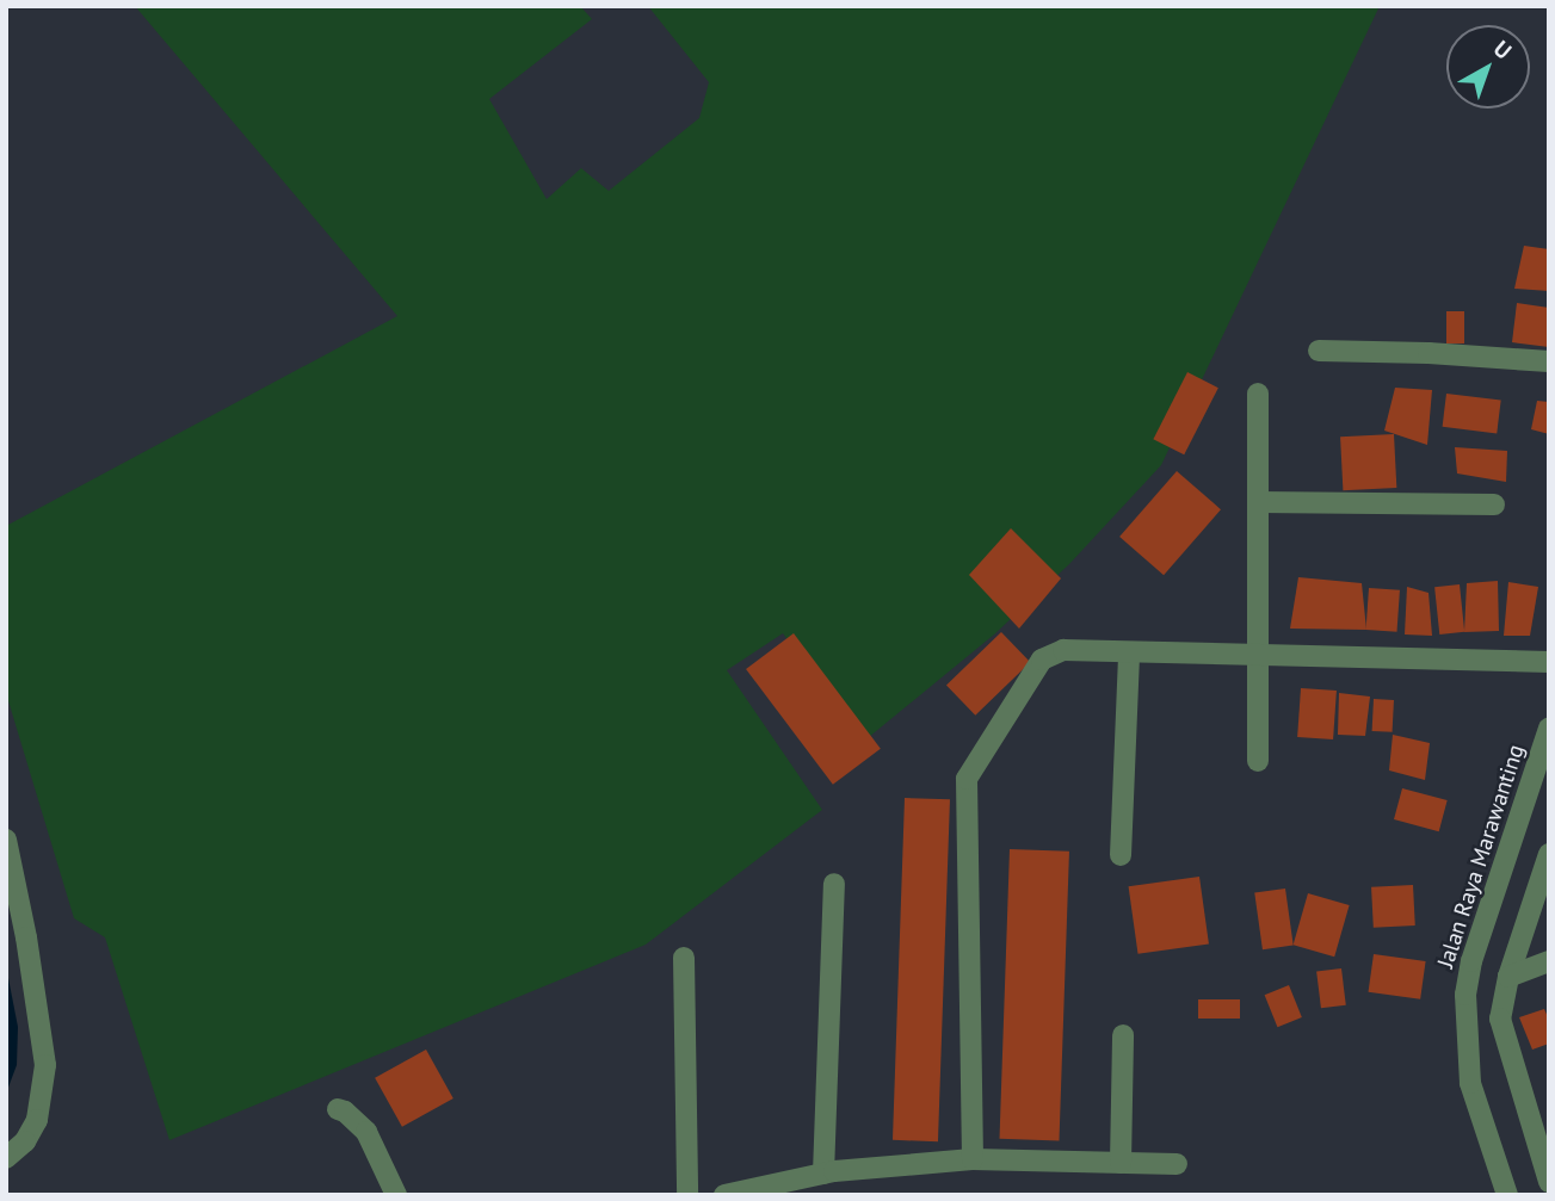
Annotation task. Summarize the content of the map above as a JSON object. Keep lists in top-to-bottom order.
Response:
{
  "streets": {
    "street": ["Jalan Raya Marawanting"]
  },
  "north": "top right"
}
